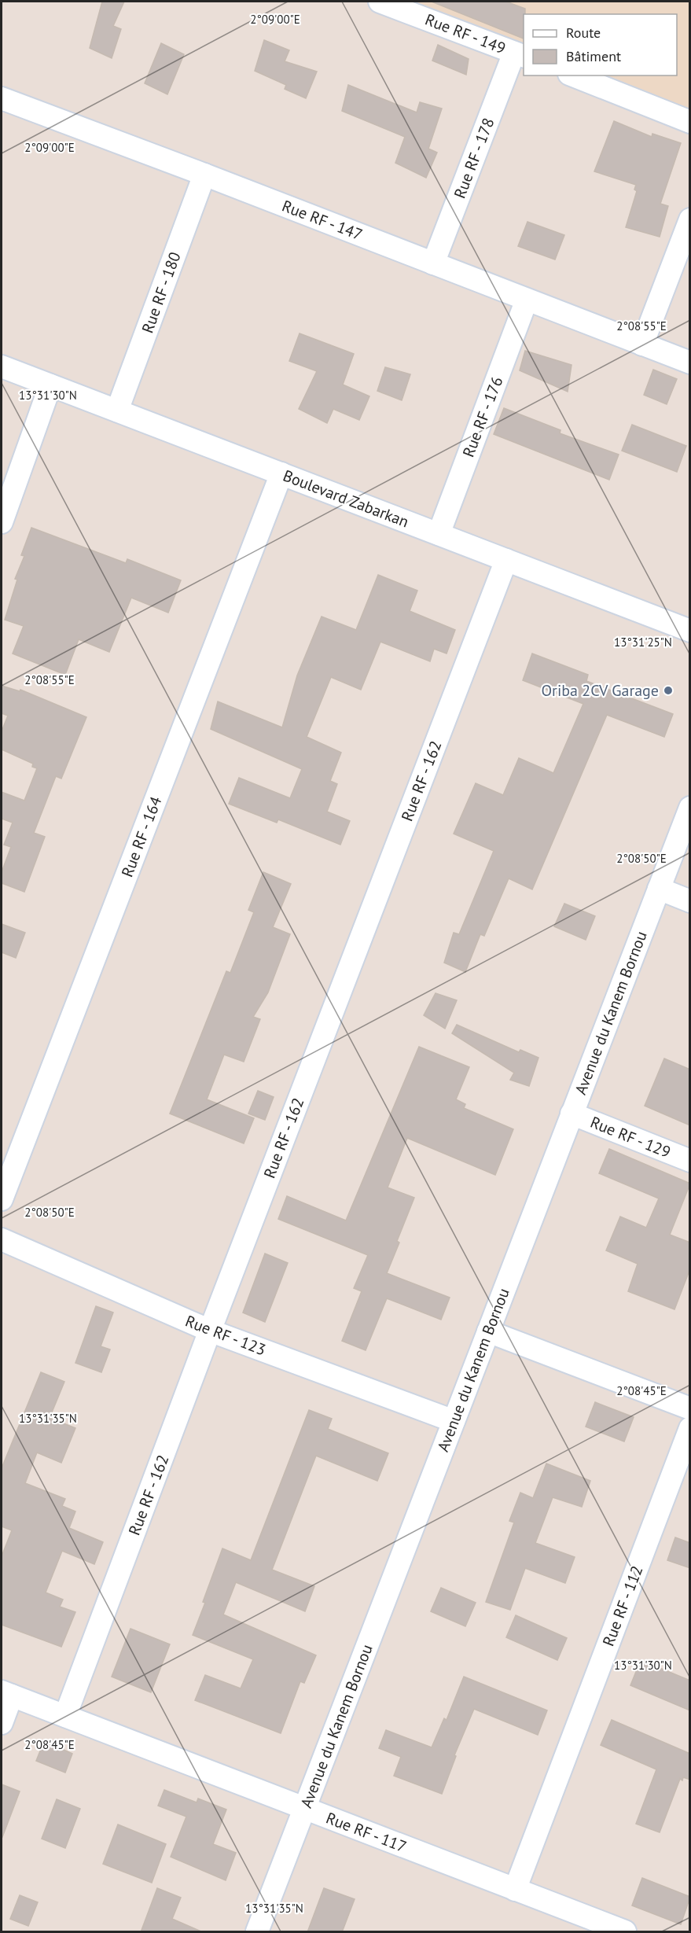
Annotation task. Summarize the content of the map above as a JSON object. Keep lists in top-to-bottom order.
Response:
{
  "streets": {
    "street": [
      "Rue RF - 149",
      "Rue RF - 178",
      "Rue RF - 147",
      "Rue RF - 180",
      "Rue RF - 176",
      "Boulevard Zabarkan",
      "Rue RF - 162",
      "Rue RF - 164",
      "Avenue du Kanem Bornou",
      "Rue RF - 129",
      "Rue RF - 123",
      "Rue RF - 112",
      "Rue RF - 117"
    ]
  },
  "crossings": [
    ["Rue RF - 149", "Rue RF - 178"],
    ["Rue RF - 178", "Rue RF - 147"],
    ["Rue RF - 147", "Rue RF - 180"],
    ["Rue RF - 147", "Rue RF - 176"],
    ["Rue RF - 180", "Boulevard Zabarkan"],
    ["Rue RF - 176", "Boulevard Zabarkan"],
    ["Boulevard Zabarkan", "Rue RF - 162"],
    ["Boulevard Zabarkan", "Rue RF - 164"],
    ["Rue RF - 162", "Rue RF - 123"],
    ["Rue RF - 162", "Rue RF - 117"],
    ["Avenue du Kanem Bornou", "Rue RF - 129"],
    ["Avenue du Kanem Bornou", "Rue RF - 123"],
    ["Avenue du Kanem Bornou", "Rue RF - 117"],
    ["Rue RF - 112", "Rue RF - 117"]
  ],
  "places": ["Oriba 2CV Garage"],
  "legend": ["Route", "Bâtiment"],
  "coordinates": [
    "2°09'00\"E",
    "2°08'55\"E",
    "13°31'30\"N",
    "13°31'25\"N",
    "2°08'50\"E",
    "2°08'45\"E",
    "13°31'35\"N"
  ]
}
